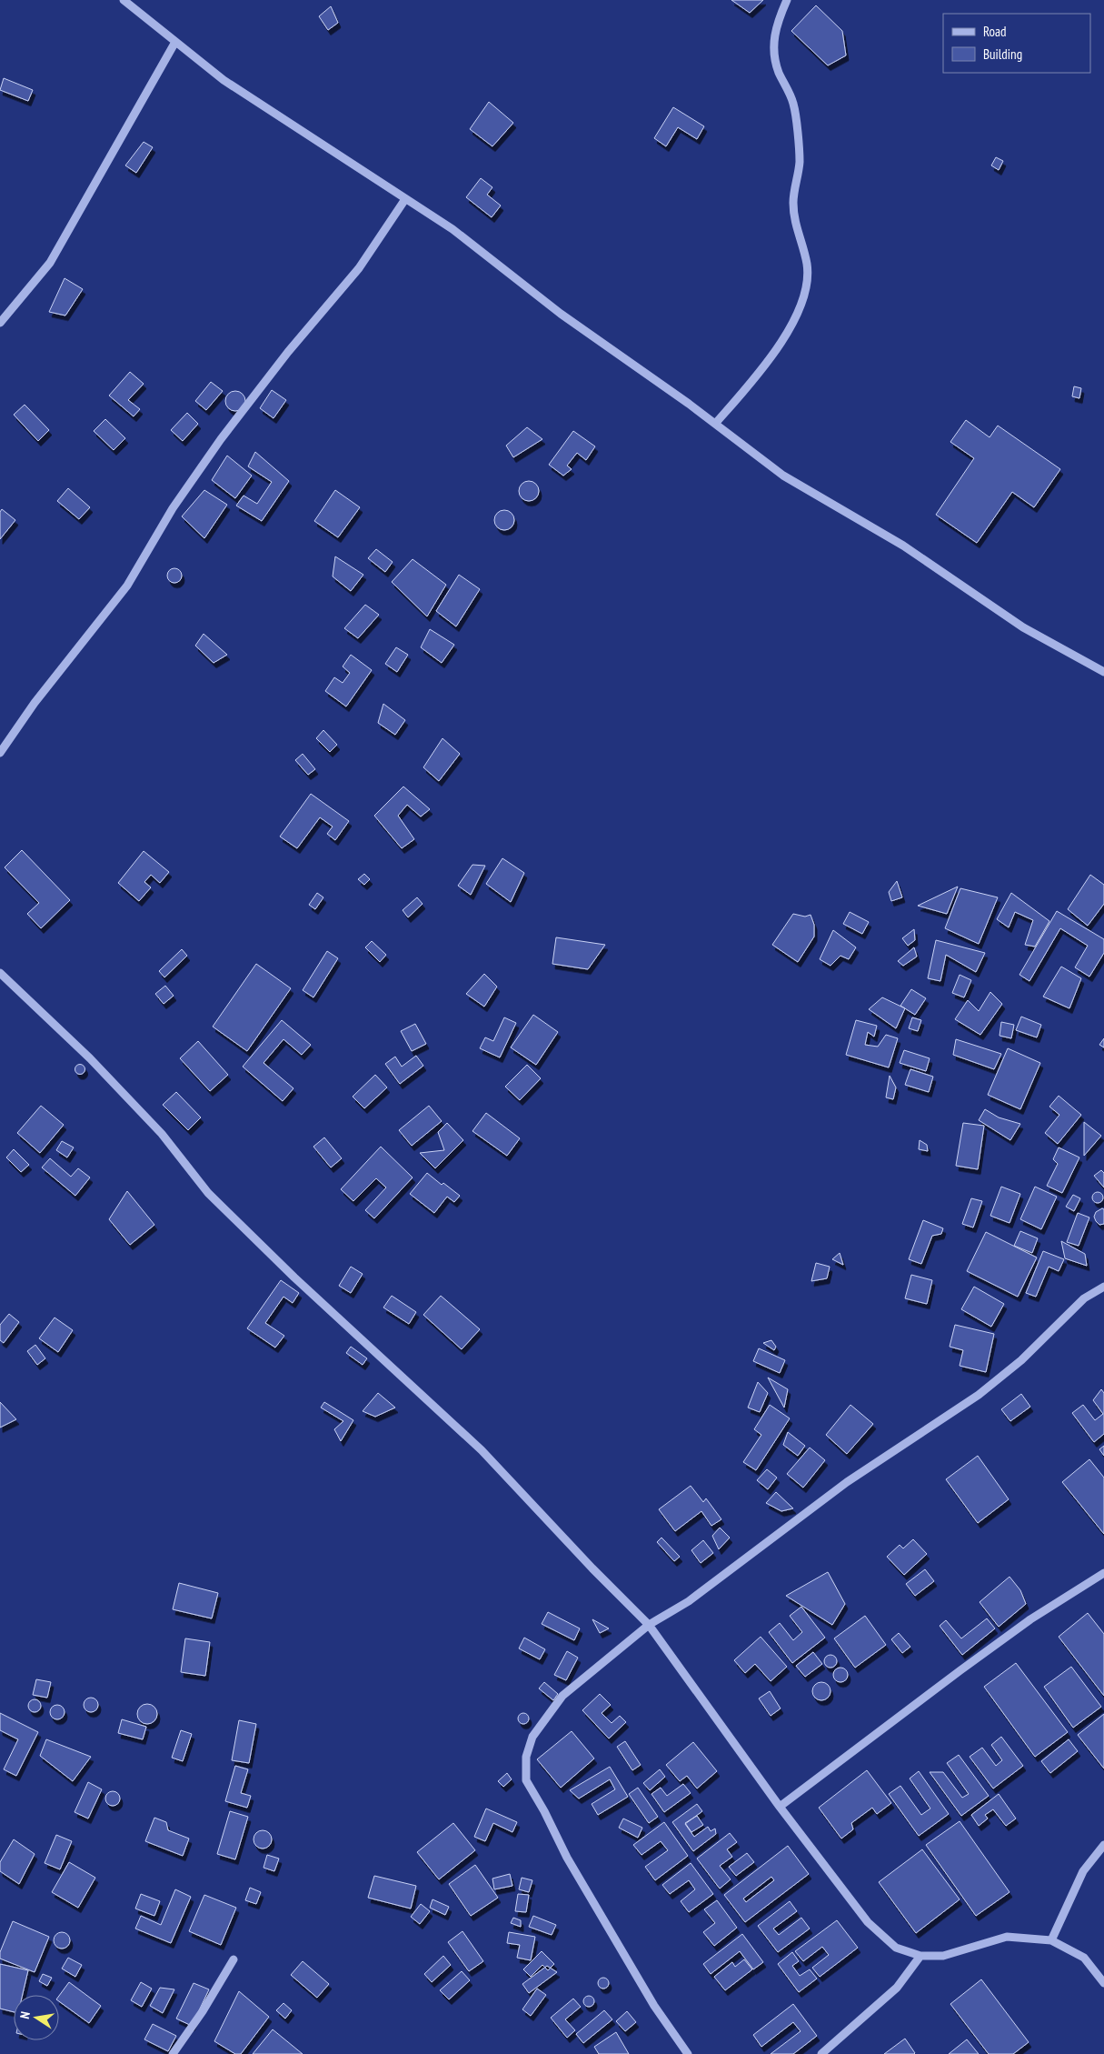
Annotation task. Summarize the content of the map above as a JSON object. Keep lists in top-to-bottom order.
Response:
{
  "legend": ["Road", "Building"],
  "north": "left"
}
